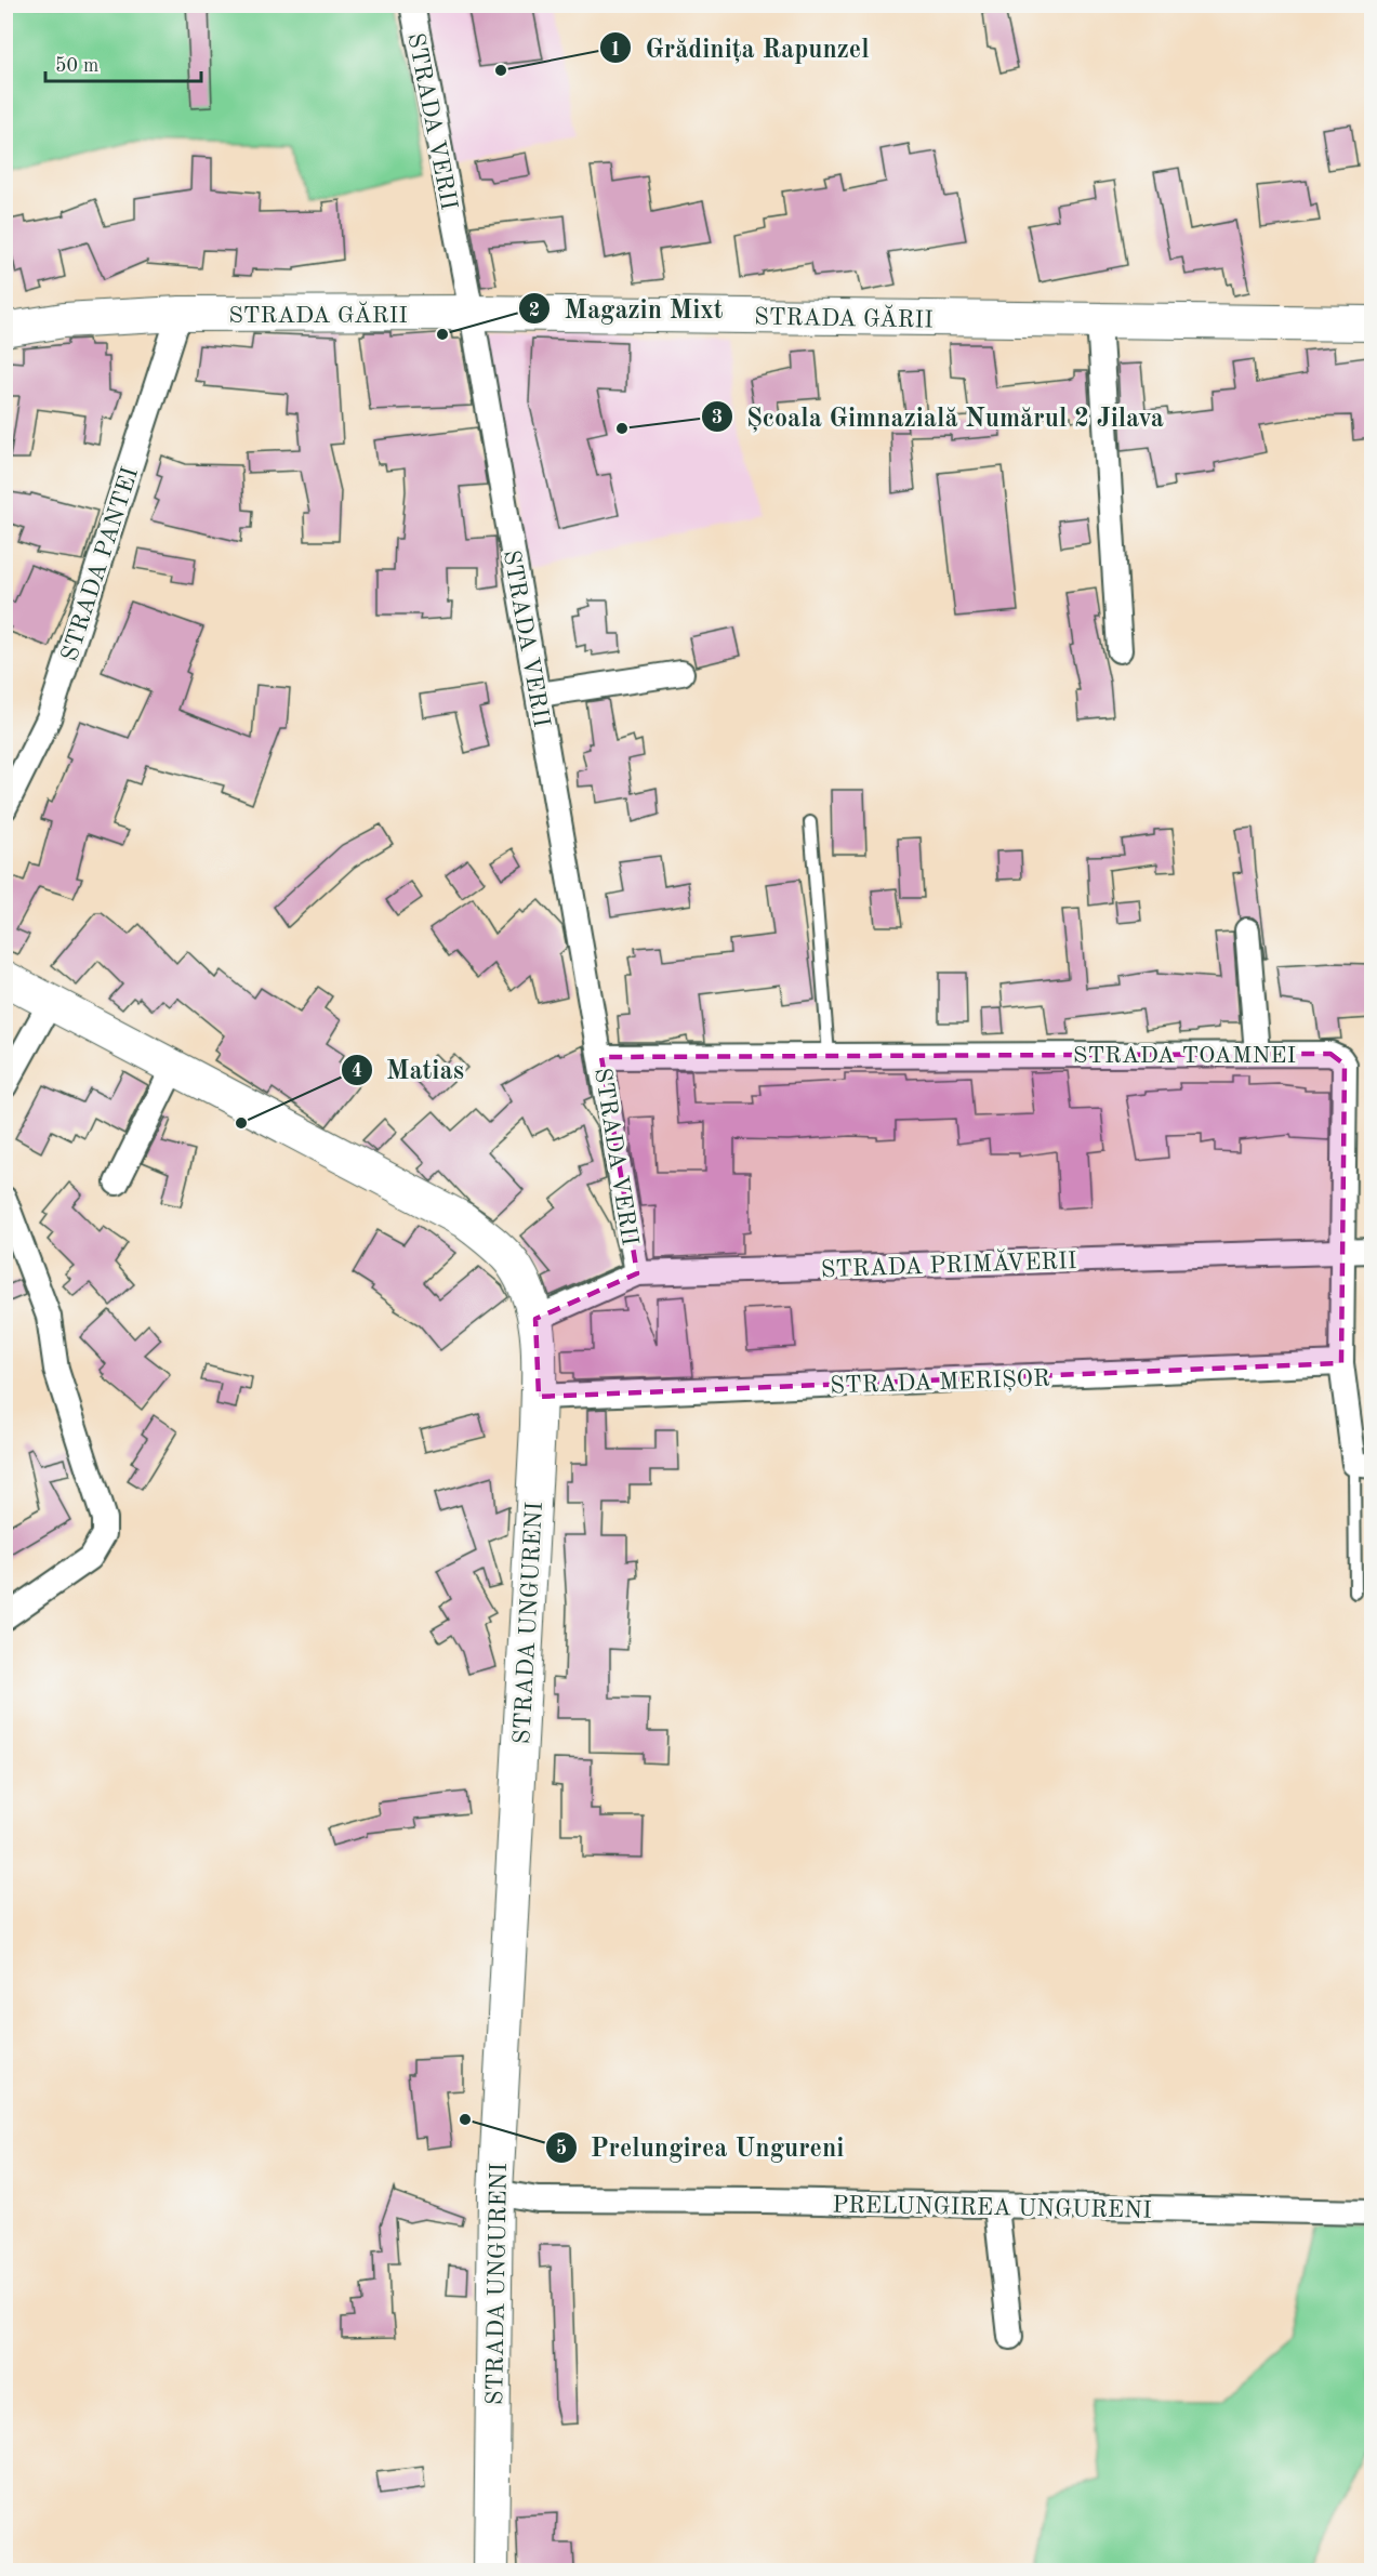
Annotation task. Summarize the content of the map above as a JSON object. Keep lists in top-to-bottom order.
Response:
{
  "streets": {
    "main road": ["STRADA GĂRII", "STRADA UNGURENI"],
    "street": [
      "STRADA VERII",
      "STRADA PANTEI",
      "STRADA TOAMNEI",
      "STRADA PRIMĂVERII",
      "STRADA MERIȘOR",
      "PRELUNGIREA UNGURENI"
    ]
  },
  "crossings": [
    ["STRADA VERII", "STRADA GĂRII"],
    ["STRADA VERII", "STRADA TOAMNEI"],
    ["STRADA VERII", "STRADA PRIMĂVERII"],
    ["STRADA GĂRII", "STRADA PANTEI"],
    ["STRADA TOAMNEI", "STRADA PRIMĂVERII"],
    ["STRADA TOAMNEI", "STRADA MERIȘOR"],
    ["STRADA PRIMĂVERII", "STRADA UNGURENI"],
    ["STRADA MERIȘOR", "STRADA UNGURENI"],
    ["STRADA UNGURENI", "PRELUNGIREA UNGURENI"]
  ],
  "places": [
    "Grădinița Rapunzel",
    "Magazin Mixt",
    "Școala Gimnazială Numărul 2 Jilava",
    "Matias",
    "Prelungirea Ungureni"
  ],
  "scale_bar": "50 m"
}
